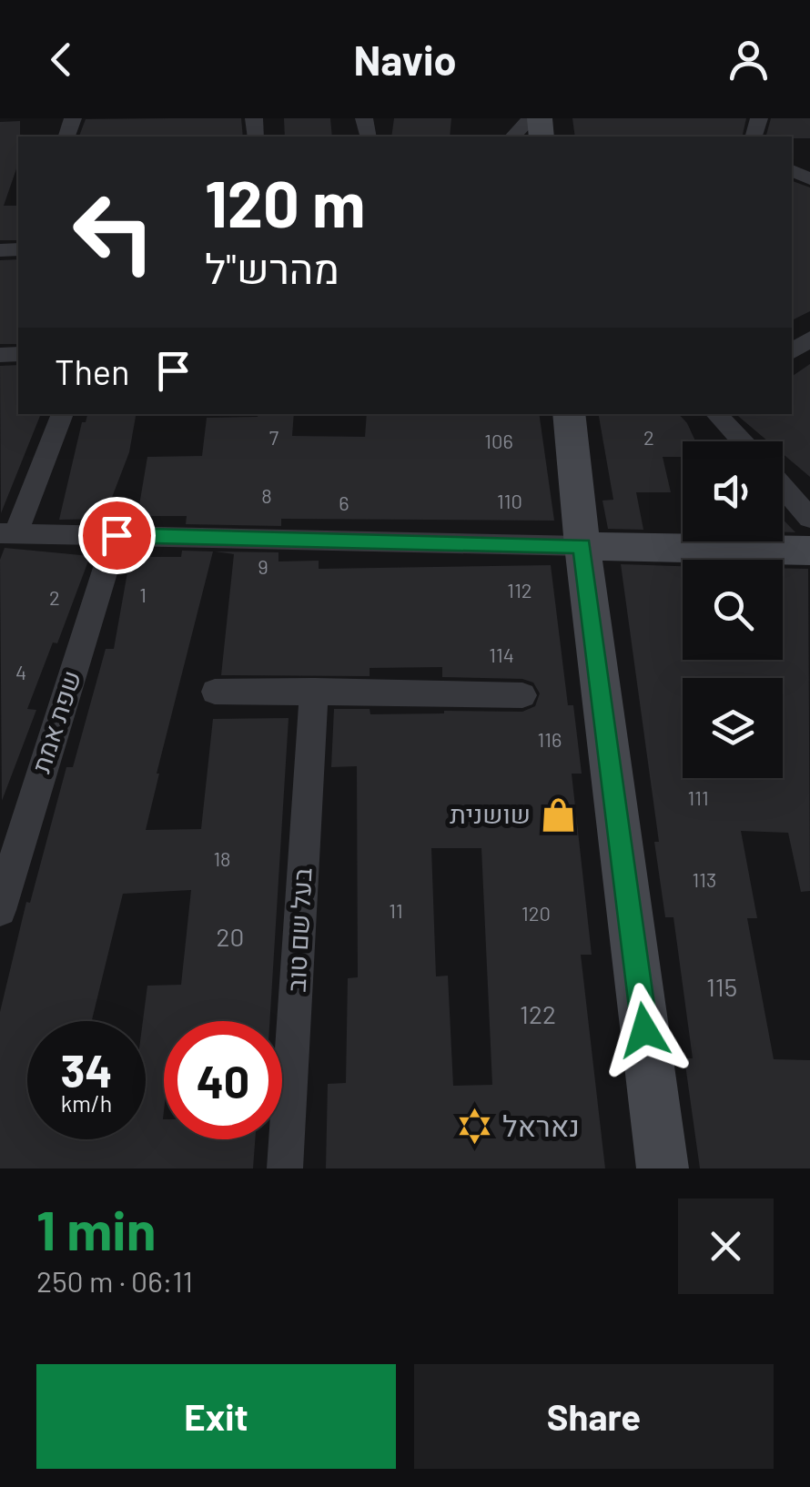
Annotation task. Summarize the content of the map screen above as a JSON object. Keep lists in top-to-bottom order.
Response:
{
  "streets": {
    "street": ["שפת אמת", "בעל שם טוב"]
  },
  "places": {
    "shop": ["שושנית"],
    "synagogue": ["נאראל"]
  },
  "house_numbers": [
    "7",
    "2",
    "106",
    "8",
    "110",
    "6",
    "9",
    "112",
    "1",
    "2",
    "114",
    "4",
    "116",
    "111",
    "18",
    "113",
    "11",
    "120",
    "20",
    "115",
    "122"
  ],
  "page": {
    "header": "Navio",
    "turn": ["120 m", "מהרש\"ל"],
    "then": "Then",
    "speed": "34 km/h",
    "limit": "40",
    "heading": ["1 min", "250 m · 06:11"],
    "buttons": ["Exit", "Share"]
  }
}
